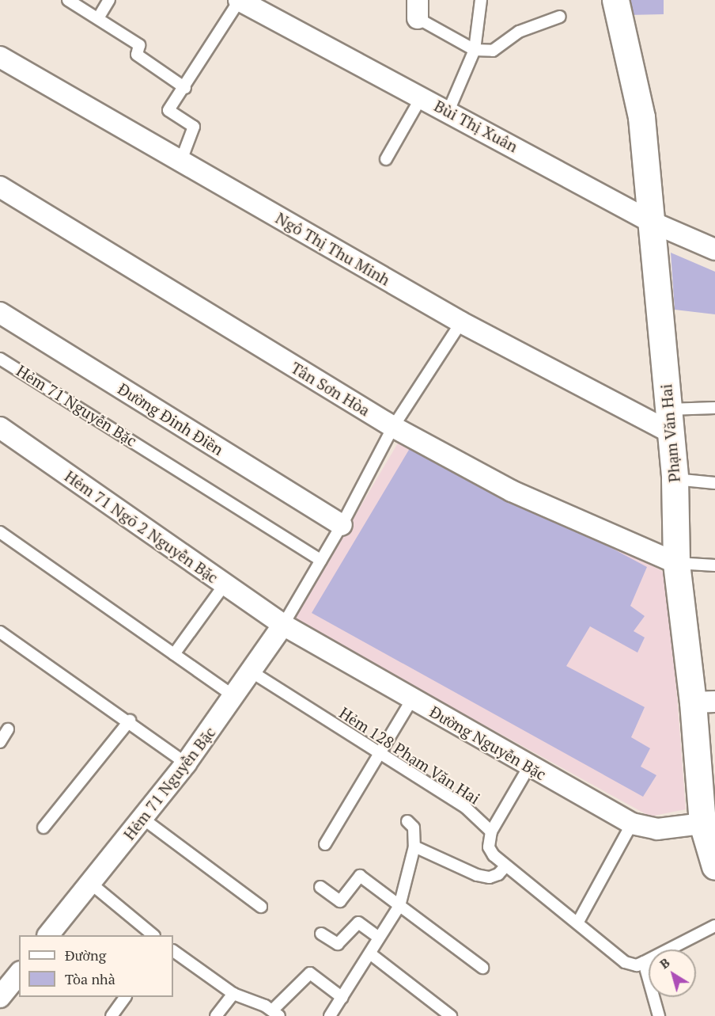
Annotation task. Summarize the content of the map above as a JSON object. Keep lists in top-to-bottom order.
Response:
{
  "streets": {
    "street": [
      "Bùi Thị Xuân",
      "Ngô Thị Thu Minh",
      "Tân Sơn Hòa",
      "Hẻm 71 Nguyễn Bặc",
      "Đường Đinh Điền",
      "Phạm Văn Hai",
      "Hẻm 71 Ngõ 2 Nguyễn Bặc",
      "Đường Nguyễn Bặc"
    ],
    "lane": ["Hẻm 128 Phạm Văn Hai"]
  },
  "crossings": [
    ["Bùi Thị Xuân", "Phạm Văn Hai"],
    ["Ngô Thị Thu Minh", "Phạm Văn Hai"],
    ["Tân Sơn Hòa", "Phạm Văn Hai"],
    ["Hẻm 71 Nguyễn Bặc", "Hẻm 71 Ngõ 2 Nguyễn Bặc"],
    ["Hẻm 71 Nguyễn Bặc", "Đường Nguyễn Bặc"],
    ["Hẻm 71 Nguyễn Bặc", "Hẻm 128 Phạm Văn Hai"],
    ["Phạm Văn Hai", "Đường Nguyễn Bặc"],
    ["Hẻm 71 Ngõ 2 Nguyễn Bặc", "Đường Nguyễn Bặc"]
  ],
  "legend": ["Đường", "Tòa nhà"],
  "north": "top left"
}
